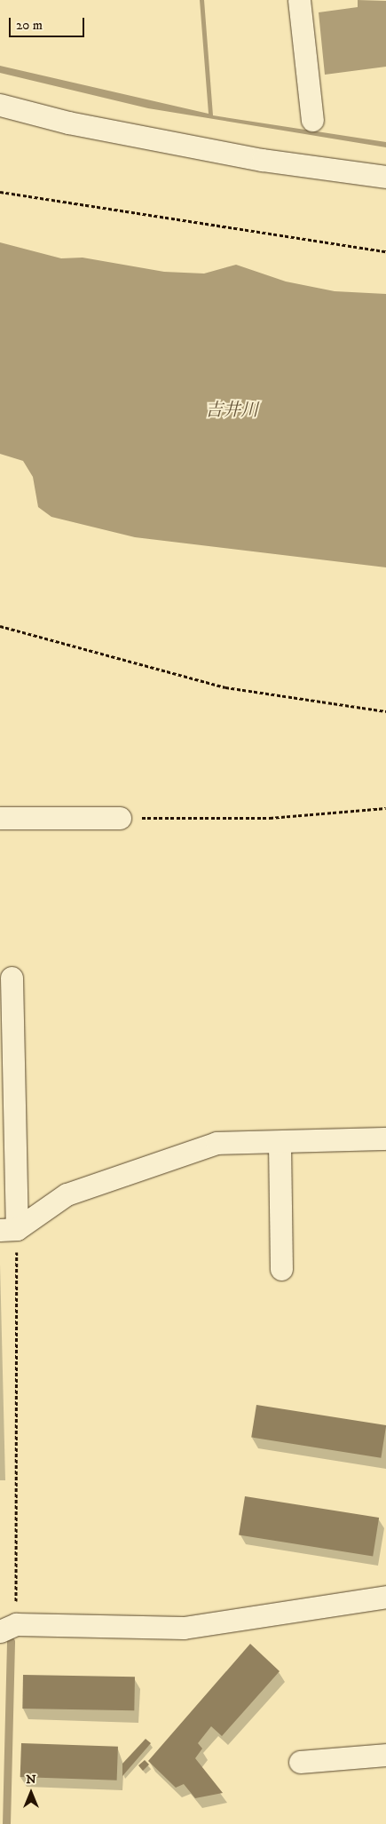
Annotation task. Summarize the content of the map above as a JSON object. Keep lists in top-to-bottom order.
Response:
{
  "water": ["吉井川"],
  "scale_bar": "20 m",
  "north": "top"
}
